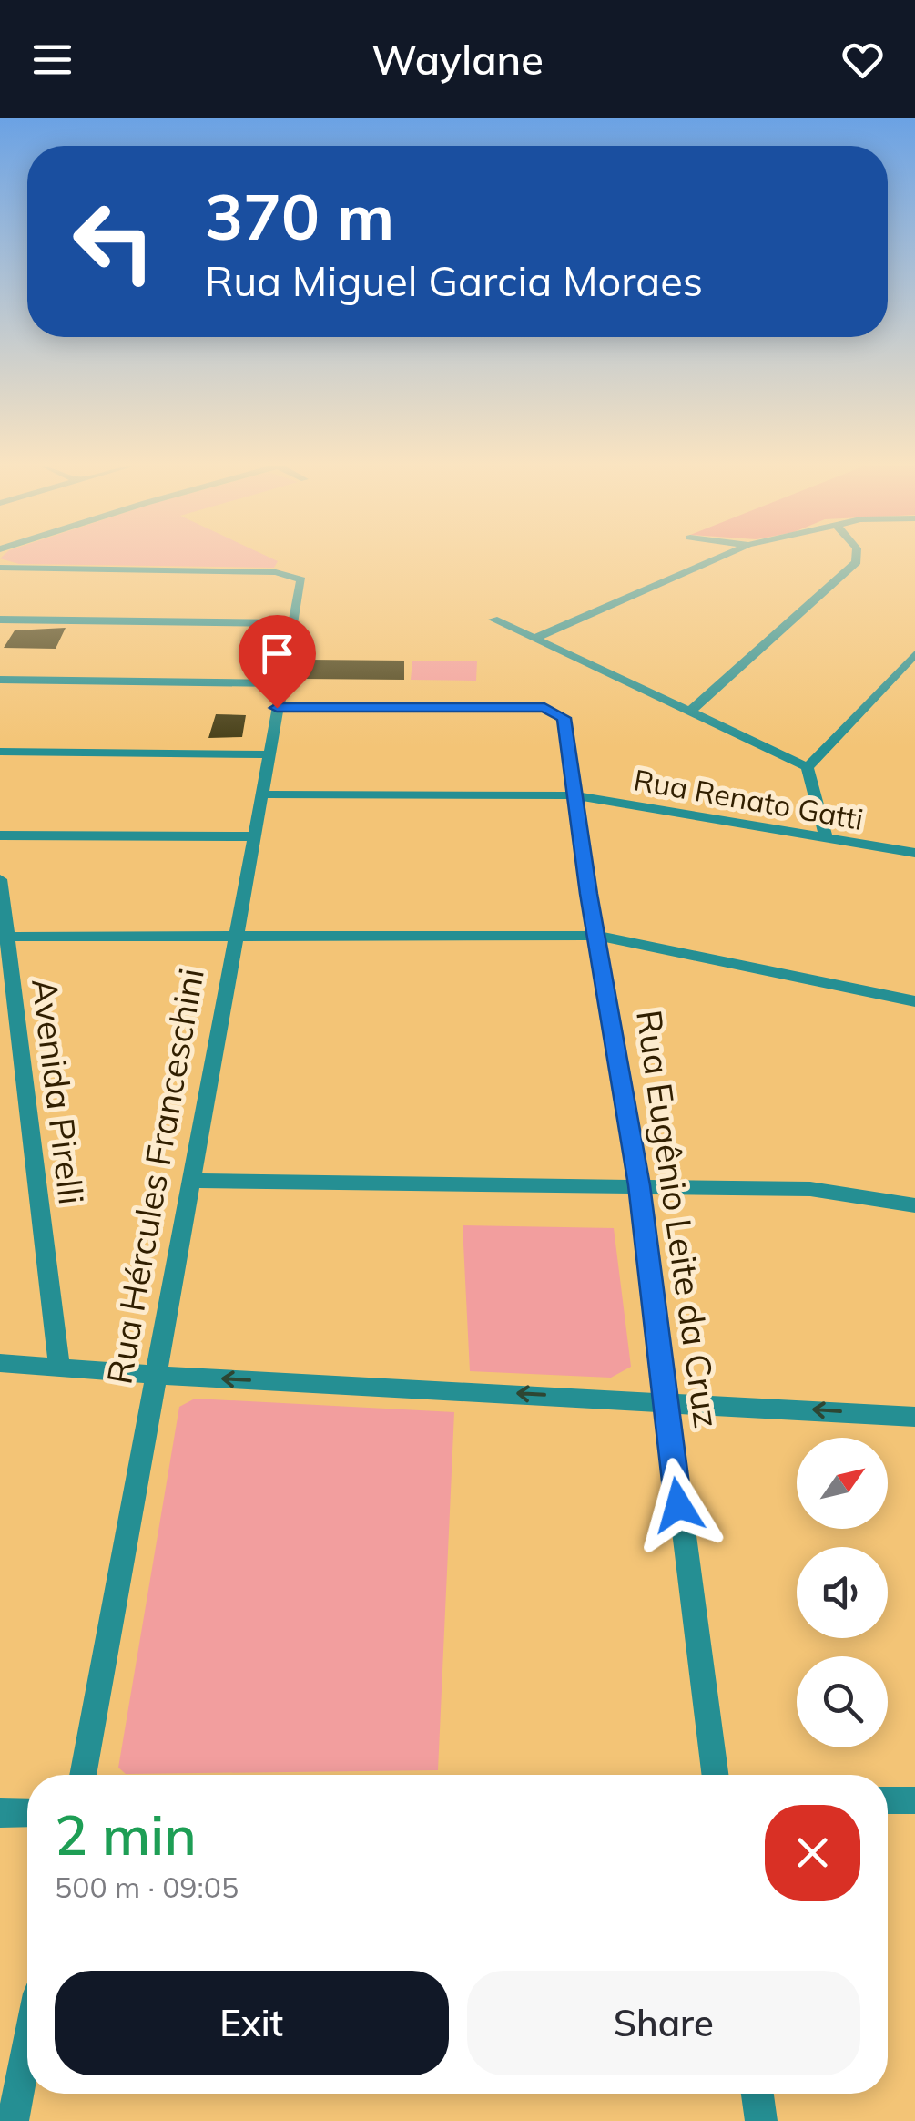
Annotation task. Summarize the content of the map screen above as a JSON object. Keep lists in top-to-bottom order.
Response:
{
  "streets": {
    "street": [
      "Rua Renato Gatti",
      "Avenida Pirelli",
      "Rua Hércules Franceschini",
      "Rua Eugênio Leite da Cruz"
    ]
  },
  "crossings": [
    ["Rua Renato Gatti", "Rua Hércules Franceschini"],
    ["Rua Renato Gatti", "Rua Eugênio Leite da Cruz"],
    ["Rua Hércules Franceschini", "Rua Eugênio Leite da Cruz"]
  ],
  "north": "top right",
  "page": {
    "header": "Waylane",
    "turn": ["370 m", "Rua Miguel Garcia Moraes"],
    "heading": ["2 min", "500 m · 09:05"],
    "buttons": ["Exit", "Share"]
  }
}
